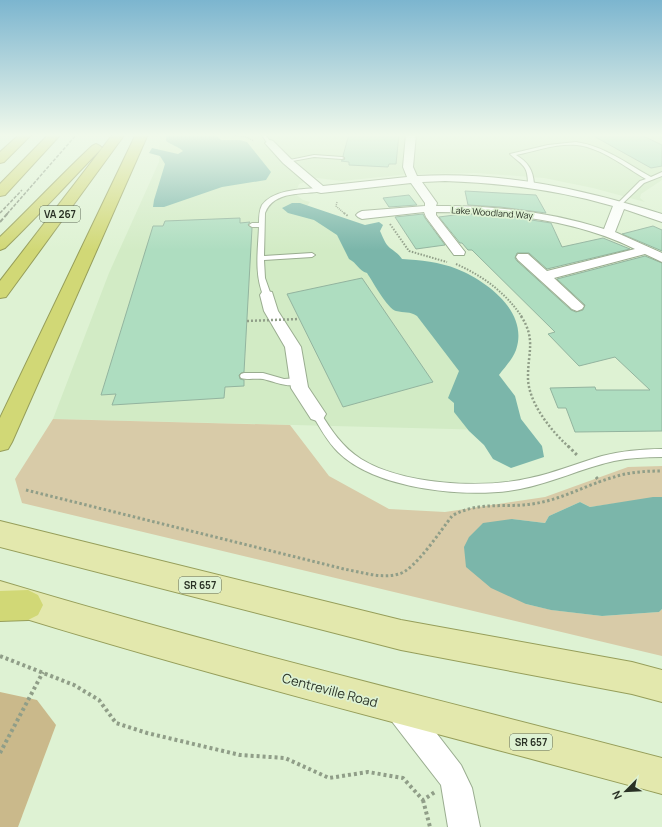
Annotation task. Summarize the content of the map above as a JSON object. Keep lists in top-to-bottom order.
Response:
{
  "streets": {
    "highway": ["VA 267"],
    "main road": ["SR 657", "Centreville Road"],
    "street": ["Lake Woodland Way"]
  },
  "north": "bottom left"
}
